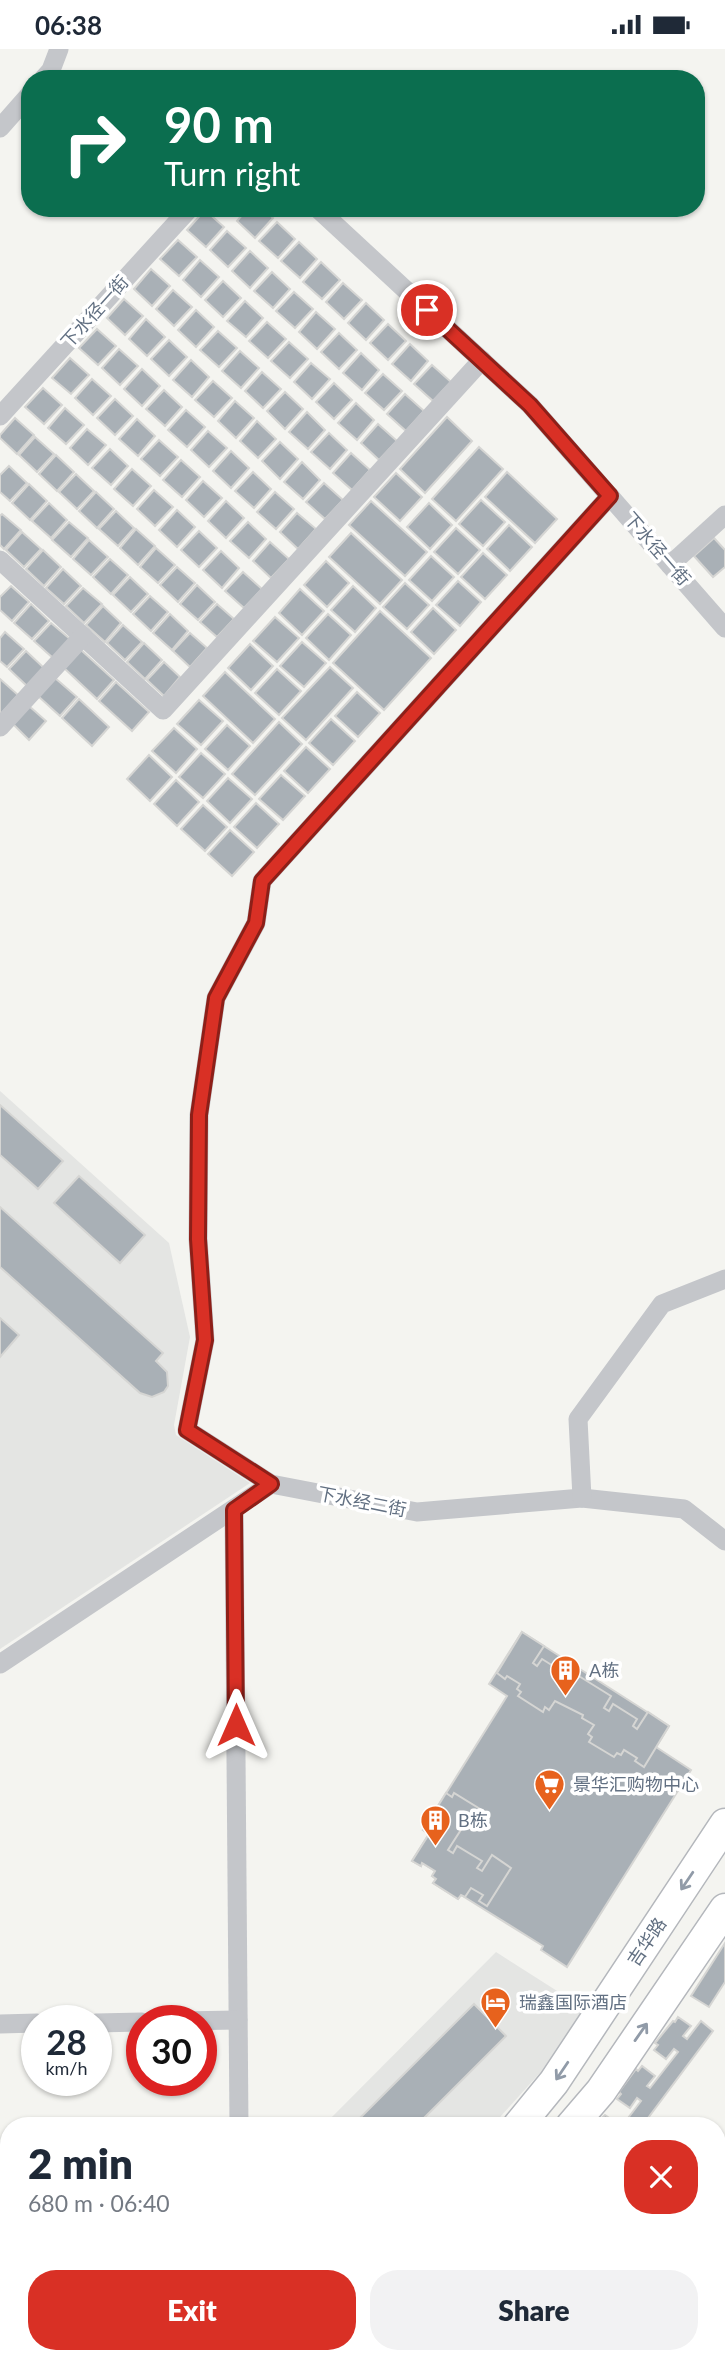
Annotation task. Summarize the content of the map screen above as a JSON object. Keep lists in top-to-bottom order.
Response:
{
  "streets": {
    "main road": ["吉华路"],
    "street": ["下水径一街", "下水经二街"]
  },
  "crossings": [
    ["下水径一街", "下水经二街"]
  ],
  "places": {
    "building": ["A栋", "B栋"],
    "supermarket": ["景华汇购物中心"],
    "hotel": ["瑞鑫国际酒店"]
  },
  "page": {
    "status": "06:38",
    "turn": ["90 m", "Turn right"],
    "speed": "28 km/h",
    "limit": "30",
    "heading": ["2 min", "680 m · 06:40"],
    "buttons": ["Exit", "Share"]
  }
}
